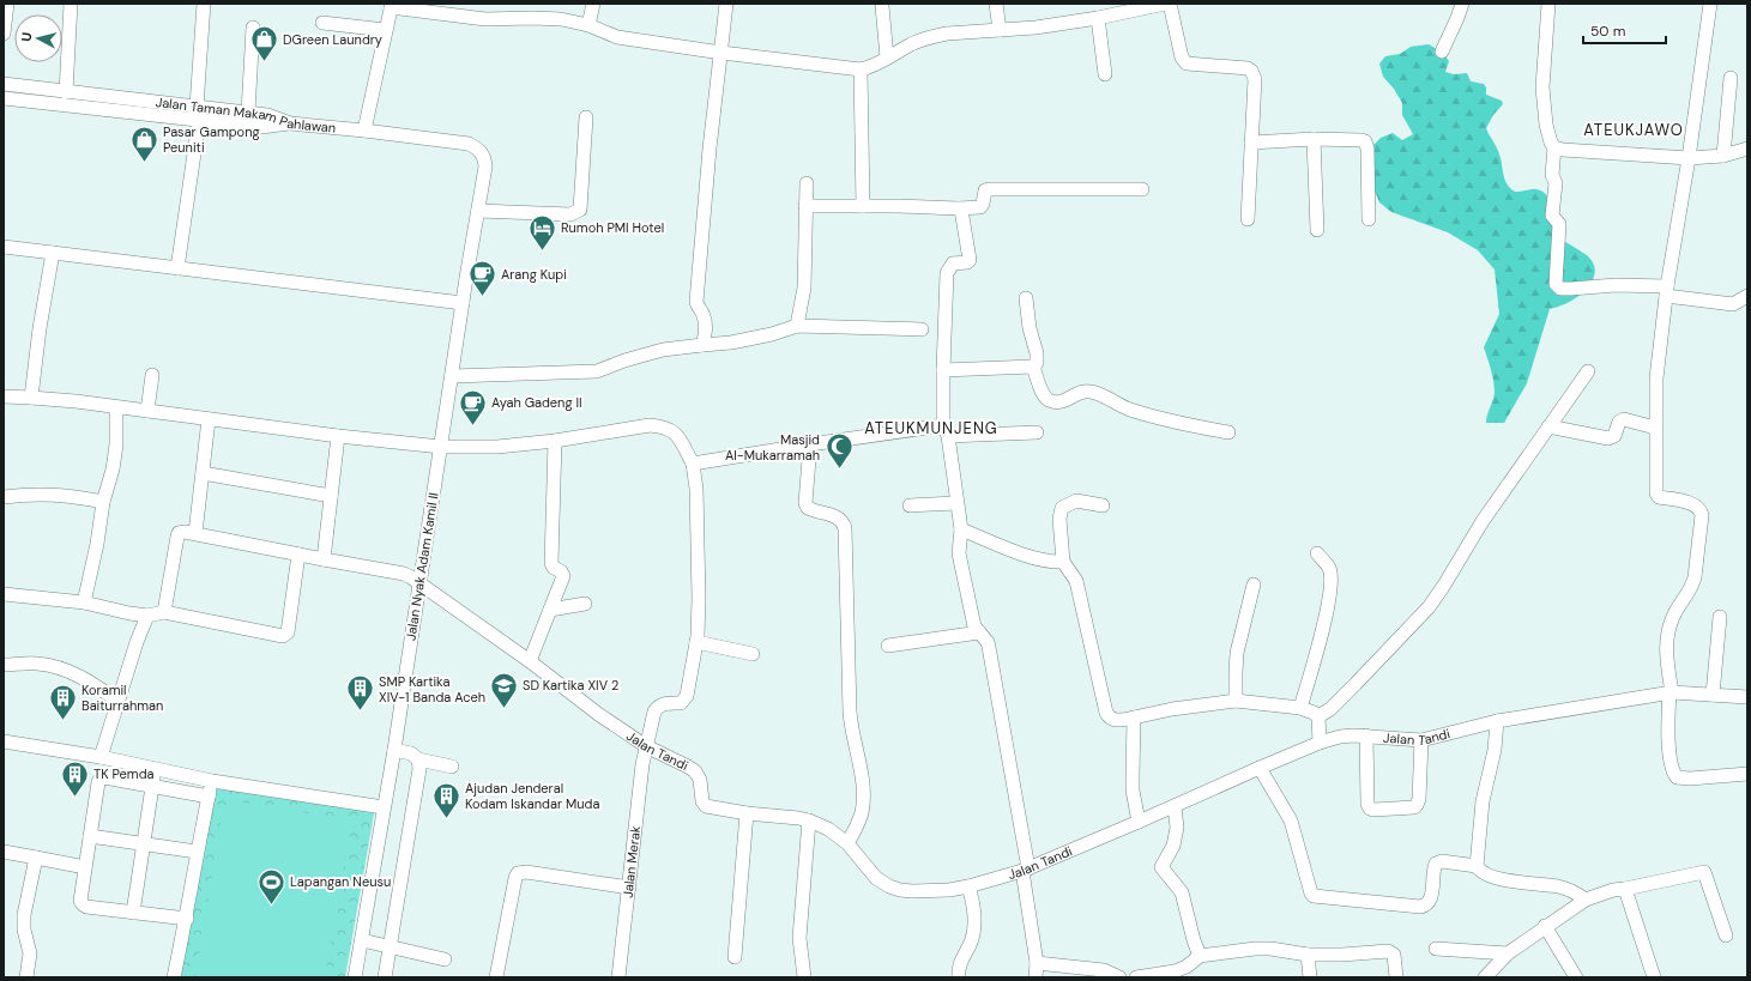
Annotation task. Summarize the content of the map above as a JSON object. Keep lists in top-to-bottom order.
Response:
{
  "streets": {
    "street": [
      "Jalan Taman Makam Pahlawan",
      "Jalan Nyak Adam Kamil II",
      "Jalan Tandi",
      "Jalan Merak"
    ]
  },
  "crossings": [
    ["Jalan Taman Makam Pahlawan", "Jalan Nyak Adam Kamil II"],
    ["Jalan Nyak Adam Kamil II", "Jalan Tandi"],
    ["Jalan Tandi", "Jalan Merak"]
  ],
  "districts": ["ATEUKJAWO", "ATEUKMUNJENG"],
  "places": {
    "shop": ["DGreen Laundry", "Pasar Gampong Peuniti"],
    "hotel": ["Rumoh PMI Hotel"],
    "cafe": ["Arang Kupi", "Ayah Gadeng II"],
    "mosque": ["Masjid Al-Mukarramah"],
    "school or university": ["SD Kartika XIV 2"],
    "building": [
      "SMP Kartika XIV-1 Banda Aceh",
      "Koramil Baiturrahman",
      "TK Pemda",
      "Ajudan Jenderal Kodam Iskandar Muda"
    ],
    "sports": ["Lapangan Neusu"]
  },
  "scale_bar": "50 m",
  "north": "left"
}
